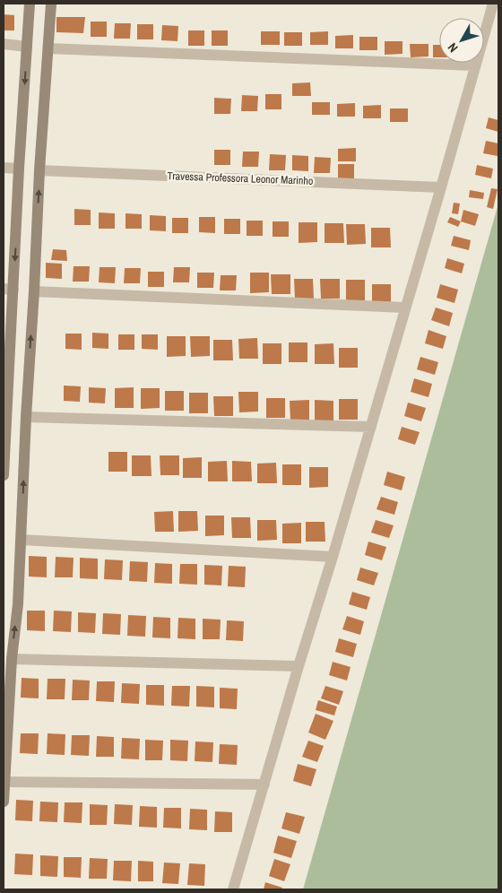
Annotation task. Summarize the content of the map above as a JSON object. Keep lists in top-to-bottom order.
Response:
{
  "streets": {
    "street": ["Travessa Professora Leonor Marinho"]
  },
  "north": "bottom left"
}
